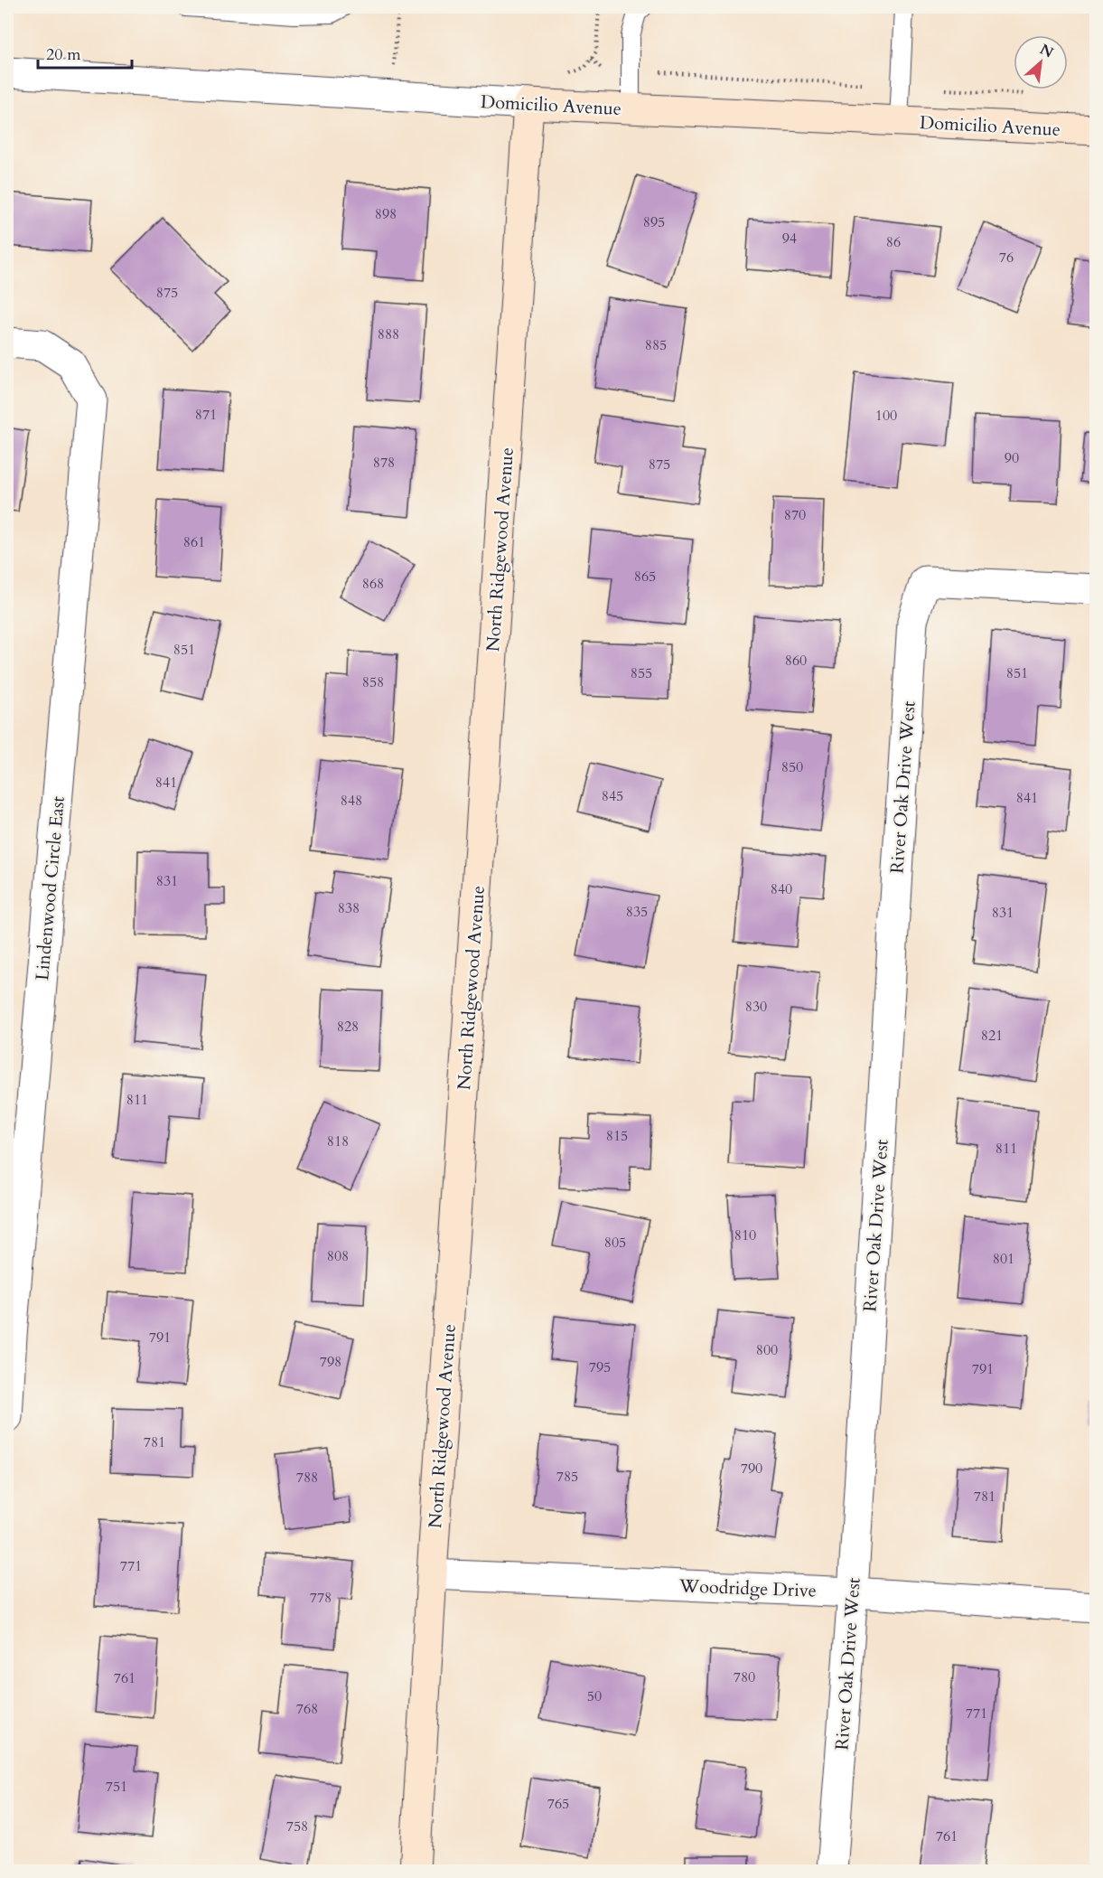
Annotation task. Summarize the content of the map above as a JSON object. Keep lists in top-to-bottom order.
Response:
{
  "streets": {
    "street": [
      "Domicilio Avenue",
      "North Ridgewood Avenue",
      "River Oak Drive West",
      "Lindenwood Circle East",
      "Woodridge Drive"
    ]
  },
  "crossings": [
    ["Domicilio Avenue", "North Ridgewood Avenue"],
    ["North Ridgewood Avenue", "Woodridge Drive"],
    ["River Oak Drive West", "Woodridge Drive"]
  ],
  "house_numbers": [
    "898",
    "895",
    "94",
    "86",
    "76",
    "875",
    "888",
    "885",
    "871",
    "100",
    "90",
    "878",
    "875",
    "870",
    "861",
    "865",
    "868",
    "851",
    "860",
    "855",
    "851",
    "858",
    "850",
    "841",
    "845",
    "841",
    "848",
    "831",
    "840",
    "838",
    "835",
    "831",
    "830",
    "828",
    "821",
    "811",
    "815",
    "818",
    "811",
    "810",
    "805",
    "808",
    "801",
    "791",
    "800",
    "798",
    "795",
    "791",
    "781",
    "790",
    "785",
    "788",
    "781",
    "771",
    "778",
    "780",
    "761",
    "50",
    "768",
    "771",
    "751",
    "765",
    "758",
    "761"
  ],
  "scale_bar": "20 m",
  "north": "top right"
}
